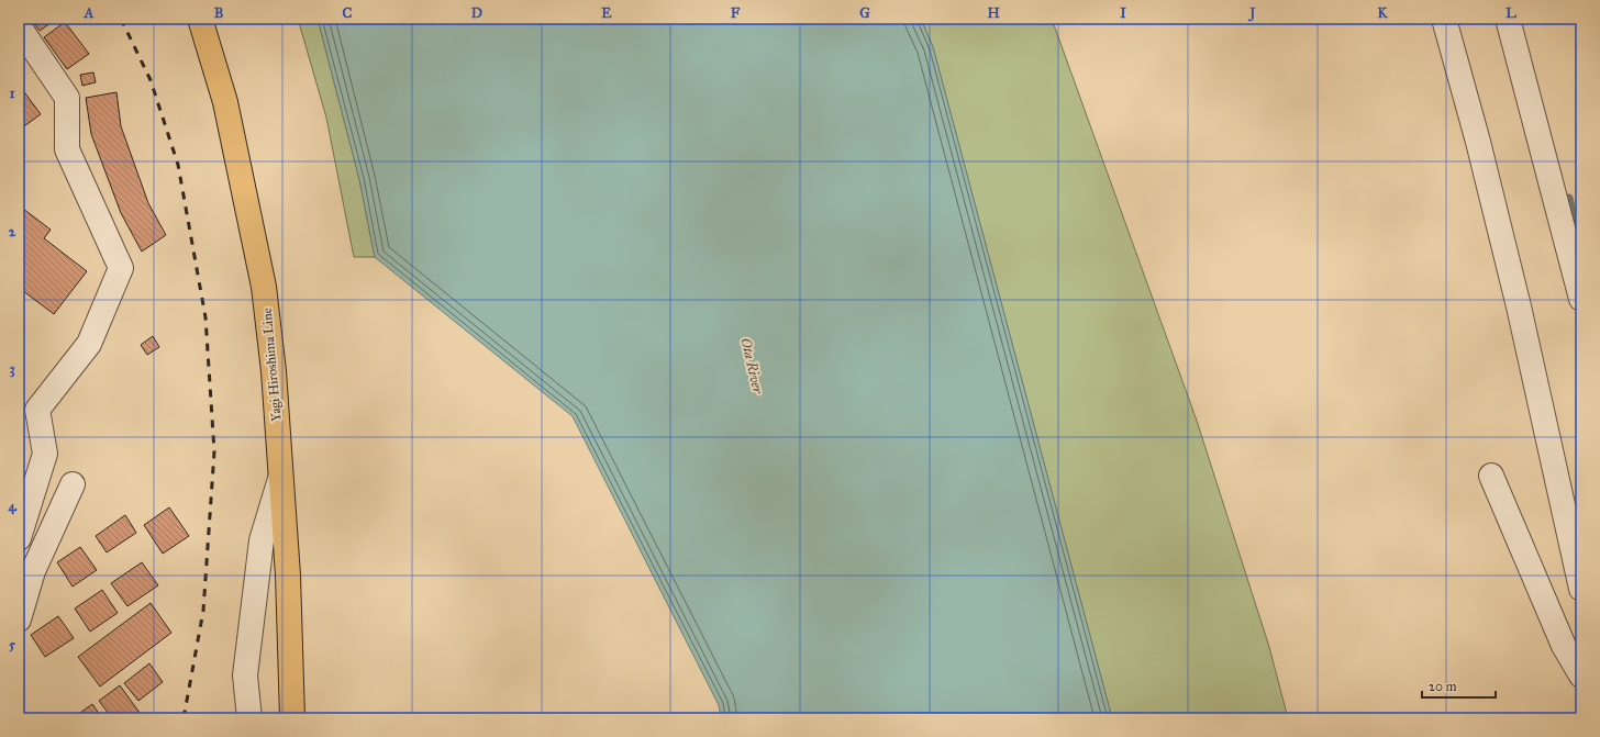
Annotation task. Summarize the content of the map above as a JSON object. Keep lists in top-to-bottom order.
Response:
{
  "streets": {
    "main road": ["Yagi Hiroshima Line"]
  },
  "water": ["Ota River"],
  "scale_bar": "20 m",
  "grid": {
    "columns": [
      "A",
      "B",
      "C",
      "D",
      "E",
      "F",
      "G",
      "H",
      "I",
      "J",
      "K",
      "L"
    ],
    "rows": [
      "1",
      "2",
      "3",
      "4",
      "5"
    ]
  }
}
